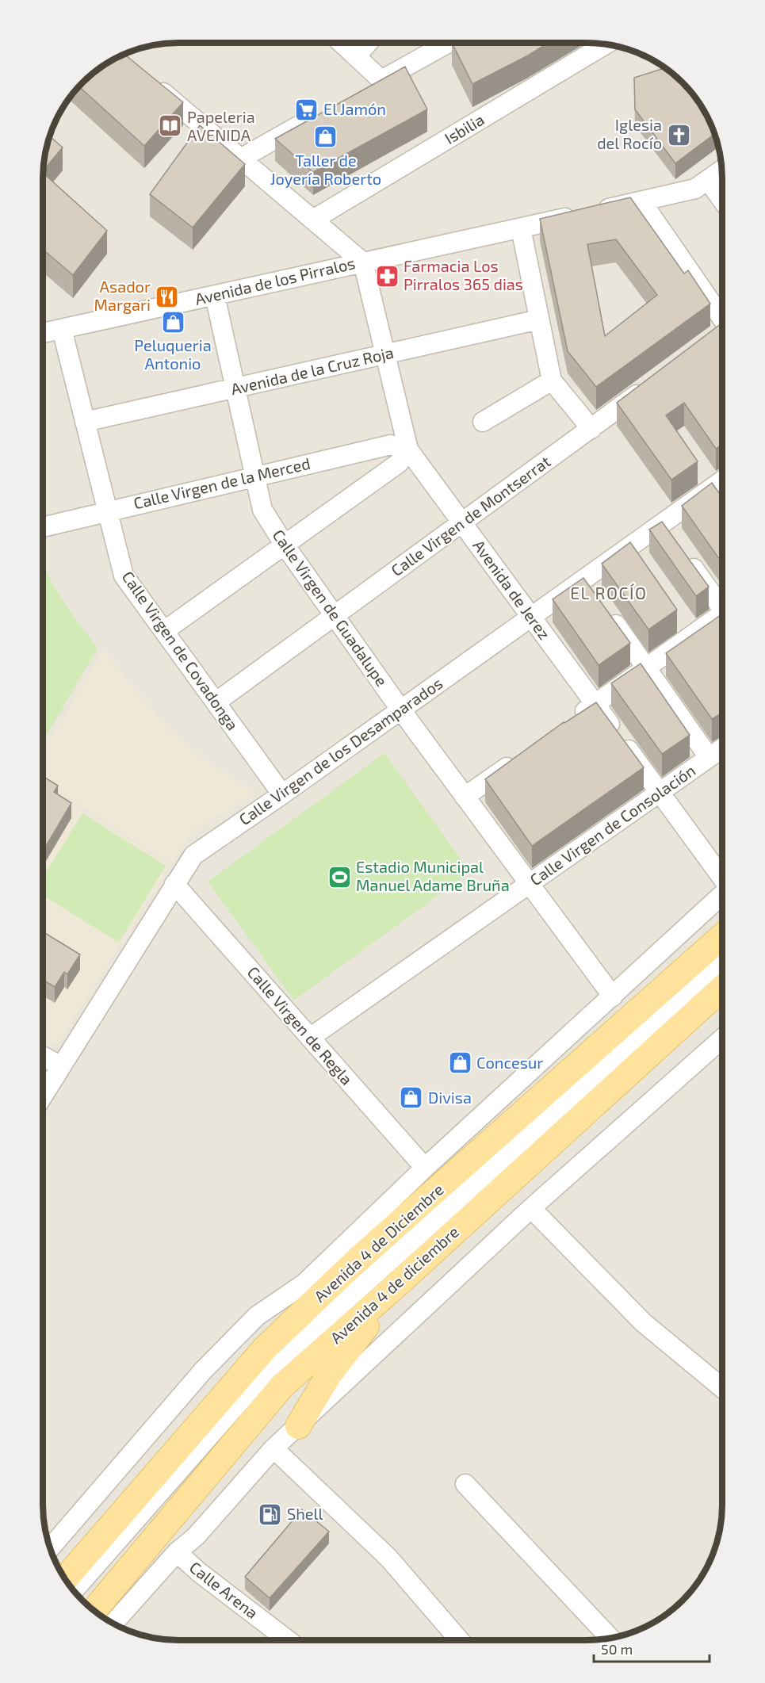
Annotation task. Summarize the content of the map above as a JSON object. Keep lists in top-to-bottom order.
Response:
{
  "streets": {
    "main road": ["Avenida 4 de Diciembre", "Avenida 4 de diciembre"],
    "street": [
      "Isbilia",
      "Avenida de los Pirralos",
      "Avenida de la Cruz Roja",
      "Calle Virgen de la Merced",
      "Calle Virgen de Montserrat",
      "Avenida de Jerez",
      "Calle Virgen de Guadalupe",
      "Calle Virgen de Covadonga",
      "Calle Virgen de los Desamparados",
      "Calle Virgen de Consolación",
      "Calle Virgen de Regla",
      "Calle Arena"
    ]
  },
  "crossings": [
    ["Avenida de los Pirralos", "Avenida de Jerez"],
    ["Avenida de los Pirralos", "Calle Virgen de Guadalupe"],
    ["Avenida de los Pirralos", "Calle Virgen de Covadonga"],
    ["Avenida de la Cruz Roja", "Avenida de Jerez"],
    ["Avenida de la Cruz Roja", "Calle Virgen de Guadalupe"],
    ["Avenida de la Cruz Roja", "Calle Virgen de Covadonga"],
    ["Calle Virgen de la Merced", "Avenida de Jerez"],
    ["Calle Virgen de la Merced", "Calle Virgen de Guadalupe"],
    ["Calle Virgen de la Merced", "Calle Virgen de Covadonga"],
    ["Calle Virgen de Montserrat", "Avenida de Jerez"],
    ["Calle Virgen de Montserrat", "Calle Virgen de Guadalupe"],
    ["Calle Virgen de Montserrat", "Calle Virgen de Covadonga"],
    ["Avenida de Jerez", "Calle Virgen de los Desamparados"],
    ["Avenida de Jerez", "Calle Virgen de Consolación"],
    ["Calle Virgen de Guadalupe", "Calle Virgen de los Desamparados"],
    ["Calle Virgen de Guadalupe", "Calle Virgen de Consolación"],
    ["Calle Virgen de Covadonga", "Calle Virgen de los Desamparados"],
    ["Calle Virgen de los Desamparados", "Calle Virgen de Regla"],
    ["Calle Virgen de Consolación", "Calle Virgen de Regla"]
  ],
  "districts": ["EL ROCÍO"],
  "places": {
    "supermarket": ["El Jamón"],
    "library": ["Papeleria AVENIDA"],
    "church": ["Iglesia del Rocío"],
    "shop": [
      "Taller de Joyería Roberto",
      "Peluqueria Antonio",
      "Concesur",
      "Divisa"
    ],
    "pharmacy": ["Farmacia Los Pirralos 365 dias"],
    "restaurant": ["Asador Margari"],
    "sports": ["Estadio Municipal Manuel Adame Bruña"],
    "fuel station": ["Shell"]
  },
  "scale_bar": "50 m"
}
